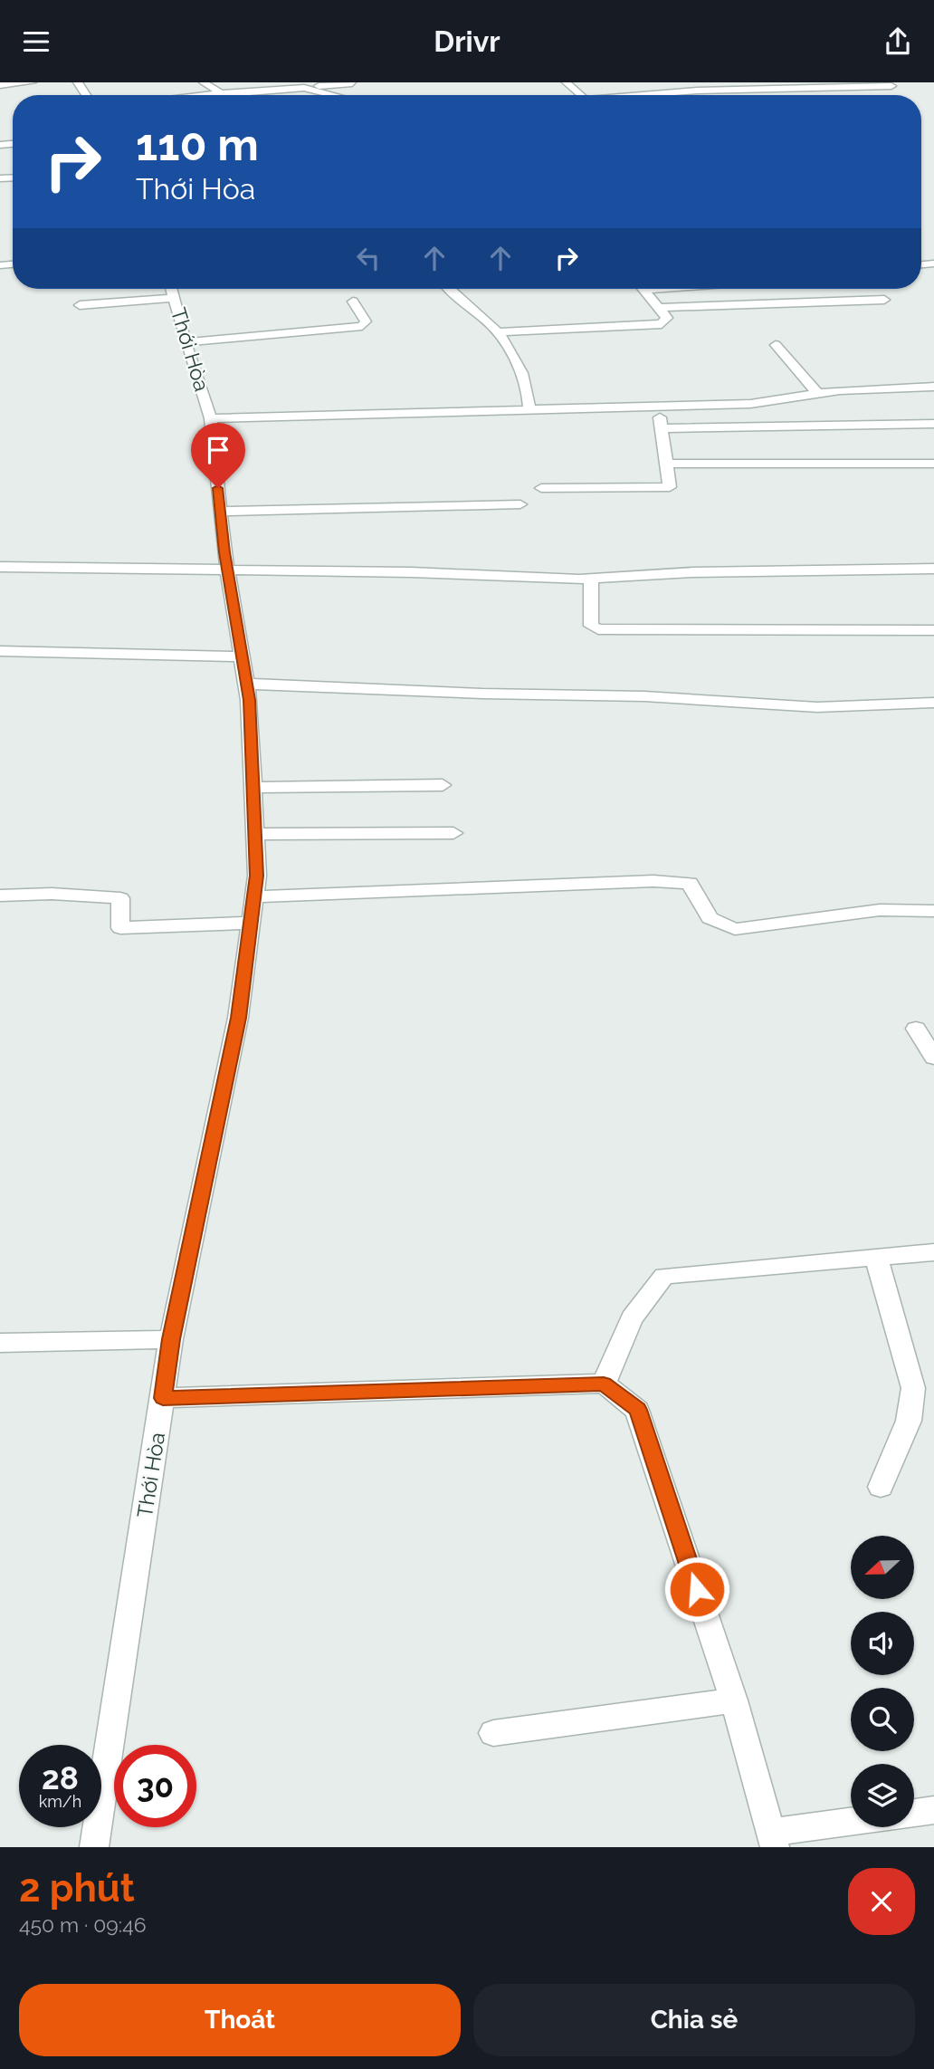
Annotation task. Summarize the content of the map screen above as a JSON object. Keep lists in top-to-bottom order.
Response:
{
  "streets": {
    "street": ["Thới Hòa"]
  },
  "north": "left",
  "page": {
    "header": "Drivr",
    "turn": ["110 m", "Thới Hòa"],
    "speed": "28 km/h",
    "limit": "30",
    "heading": ["2 phút", "450 m · 09:46"],
    "buttons": ["Thoát", "Chia sẻ"]
  }
}
